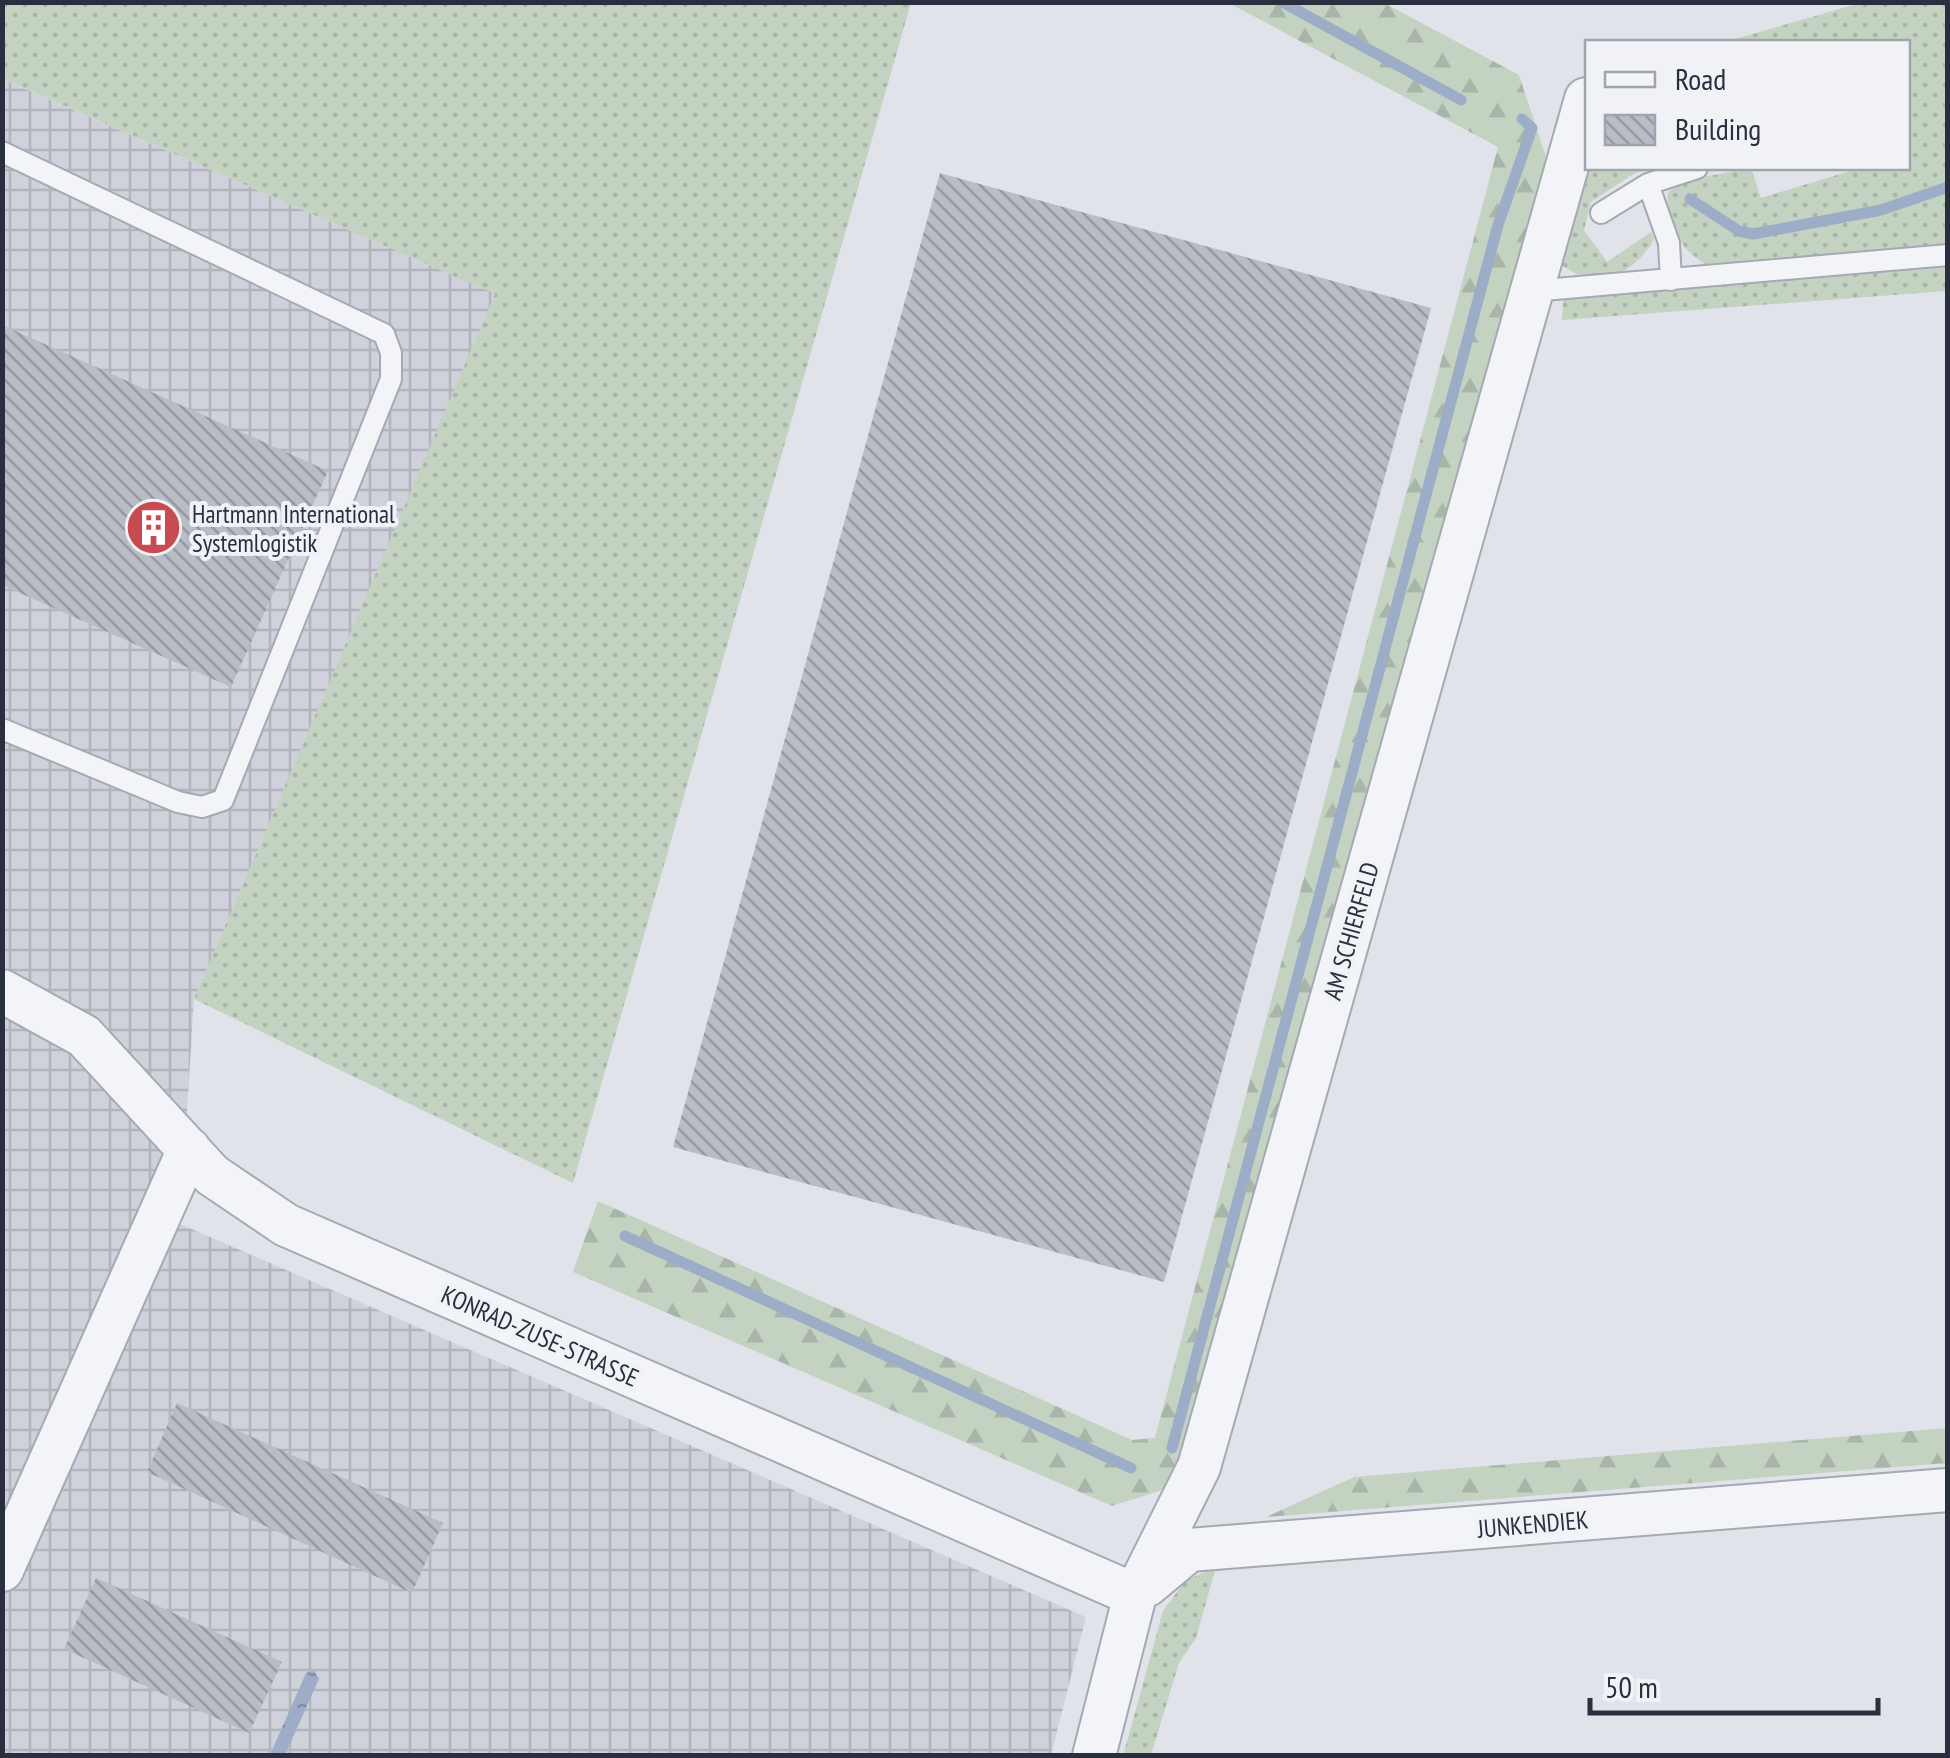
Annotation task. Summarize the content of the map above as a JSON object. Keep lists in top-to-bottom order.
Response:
{
  "streets": {
    "street": ["AM SCHIERFELD", "KONRAD-ZUSE-STRASSE", "JUNKENDIEK"]
  },
  "crossings": [
    ["AM SCHIERFELD", "KONRAD-ZUSE-STRASSE"],
    ["AM SCHIERFELD", "JUNKENDIEK"],
    ["KONRAD-ZUSE-STRASSE", "JUNKENDIEK"]
  ],
  "places": {
    "building": ["Hartmann International Systemlogistik"]
  },
  "legend": ["Road", "Building"],
  "scale_bar": "50 m"
}
